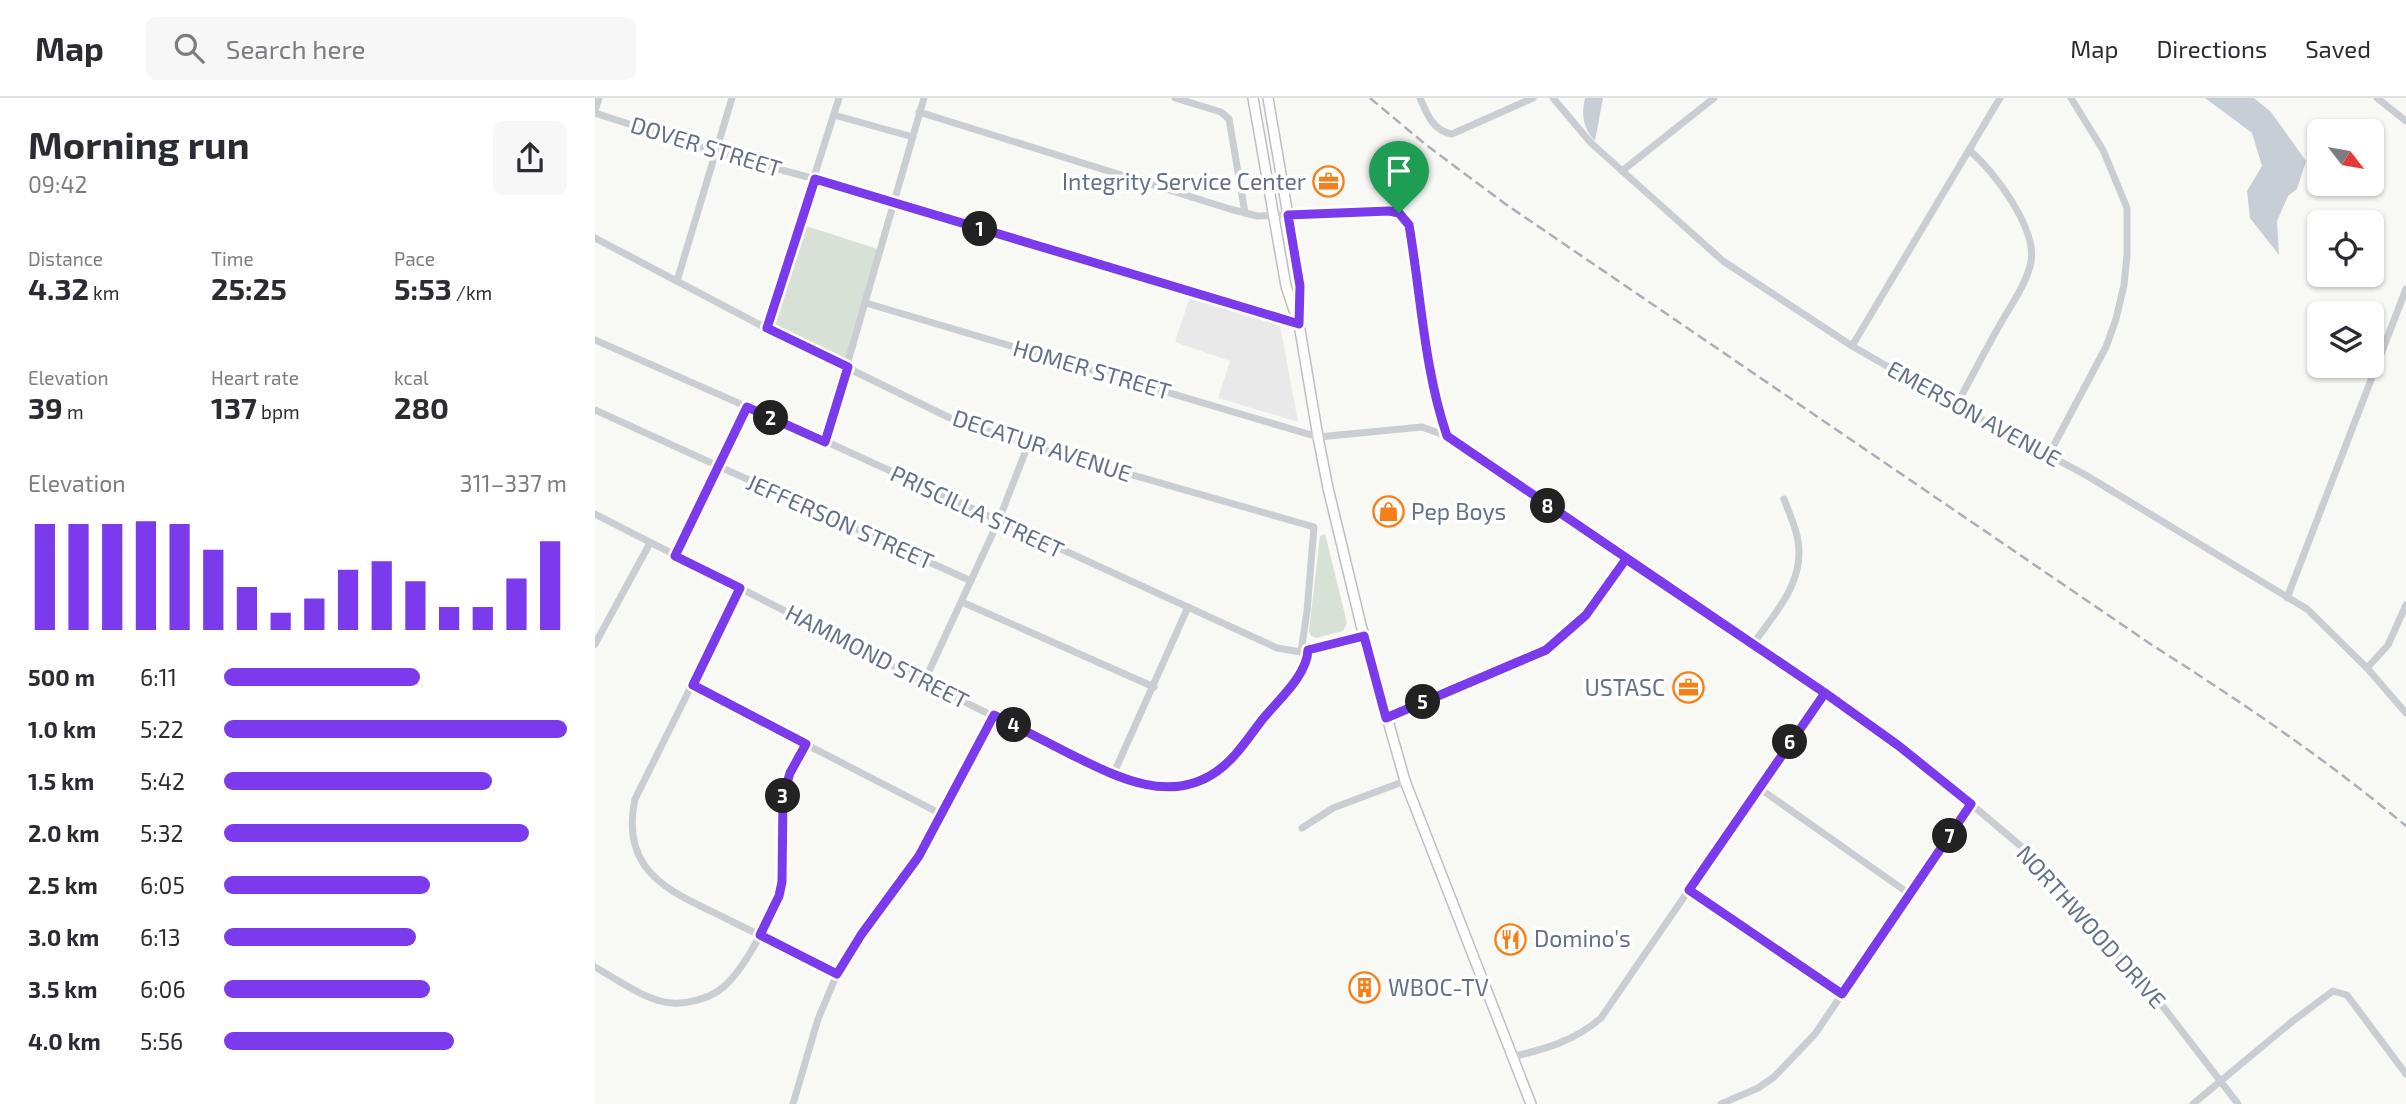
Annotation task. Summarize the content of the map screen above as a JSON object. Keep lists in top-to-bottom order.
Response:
{
  "streets": {
    "street": [
      "DOVER STREET",
      "HOMER STREET",
      "EMERSON AVENUE",
      "DECATUR AVENUE",
      "PRISCILLA STREET",
      "JEFFERSON STREET",
      "HAMMOND STREET",
      "NORTHWOOD DRIVE"
    ]
  },
  "crossings": [
    ["HOMER STREET", "NORTHWOOD DRIVE"],
    ["DECATUR AVENUE", "HAMMOND STREET"],
    ["PRISCILLA STREET", "HAMMOND STREET"]
  ],
  "places": {
    "office": ["Integrity Service Center", "USTASC"],
    "shop": ["Pep Boys"],
    "restaurant": ["Domino's"],
    "building": ["WBOC-TV"]
  },
  "north": "bottom right",
  "page": {
    "header": "Map",
    "search": "Search here",
    "nav": ["Map", "Directions", "Saved"],
    "heading": ["Morning run", "09:42"],
    "pins": [
      "1",
      "2",
      "8",
      "5",
      "4",
      "6",
      "3",
      "7"
    ],
    "stats": [
      ["Distance", "4.32 km"],
      ["Time", "25:25"],
      ["Pace", "5:53 /km"],
      ["Elevation", "39 m"],
      ["Heart rate", "137 bpm"],
      ["kcal", "280"]
    ],
    "chart": ["Elevation", "311–337 m"],
    "list": [
      {
        "name": "500 m",
        "note": "6:11"
      },
      {
        "name": "1.0 km",
        "note": "5:22"
      },
      {
        "name": "1.5 km",
        "note": "5:42"
      },
      {
        "name": "2.0 km",
        "note": "5:32"
      },
      {
        "name": "2.5 km",
        "note": "6:05"
      },
      {
        "name": "3.0 km",
        "note": "6:13"
      },
      {
        "name": "3.5 km",
        "note": "6:06"
      },
      {
        "name": "4.0 km",
        "note": "5:56"
      }
    ]
  }
}
